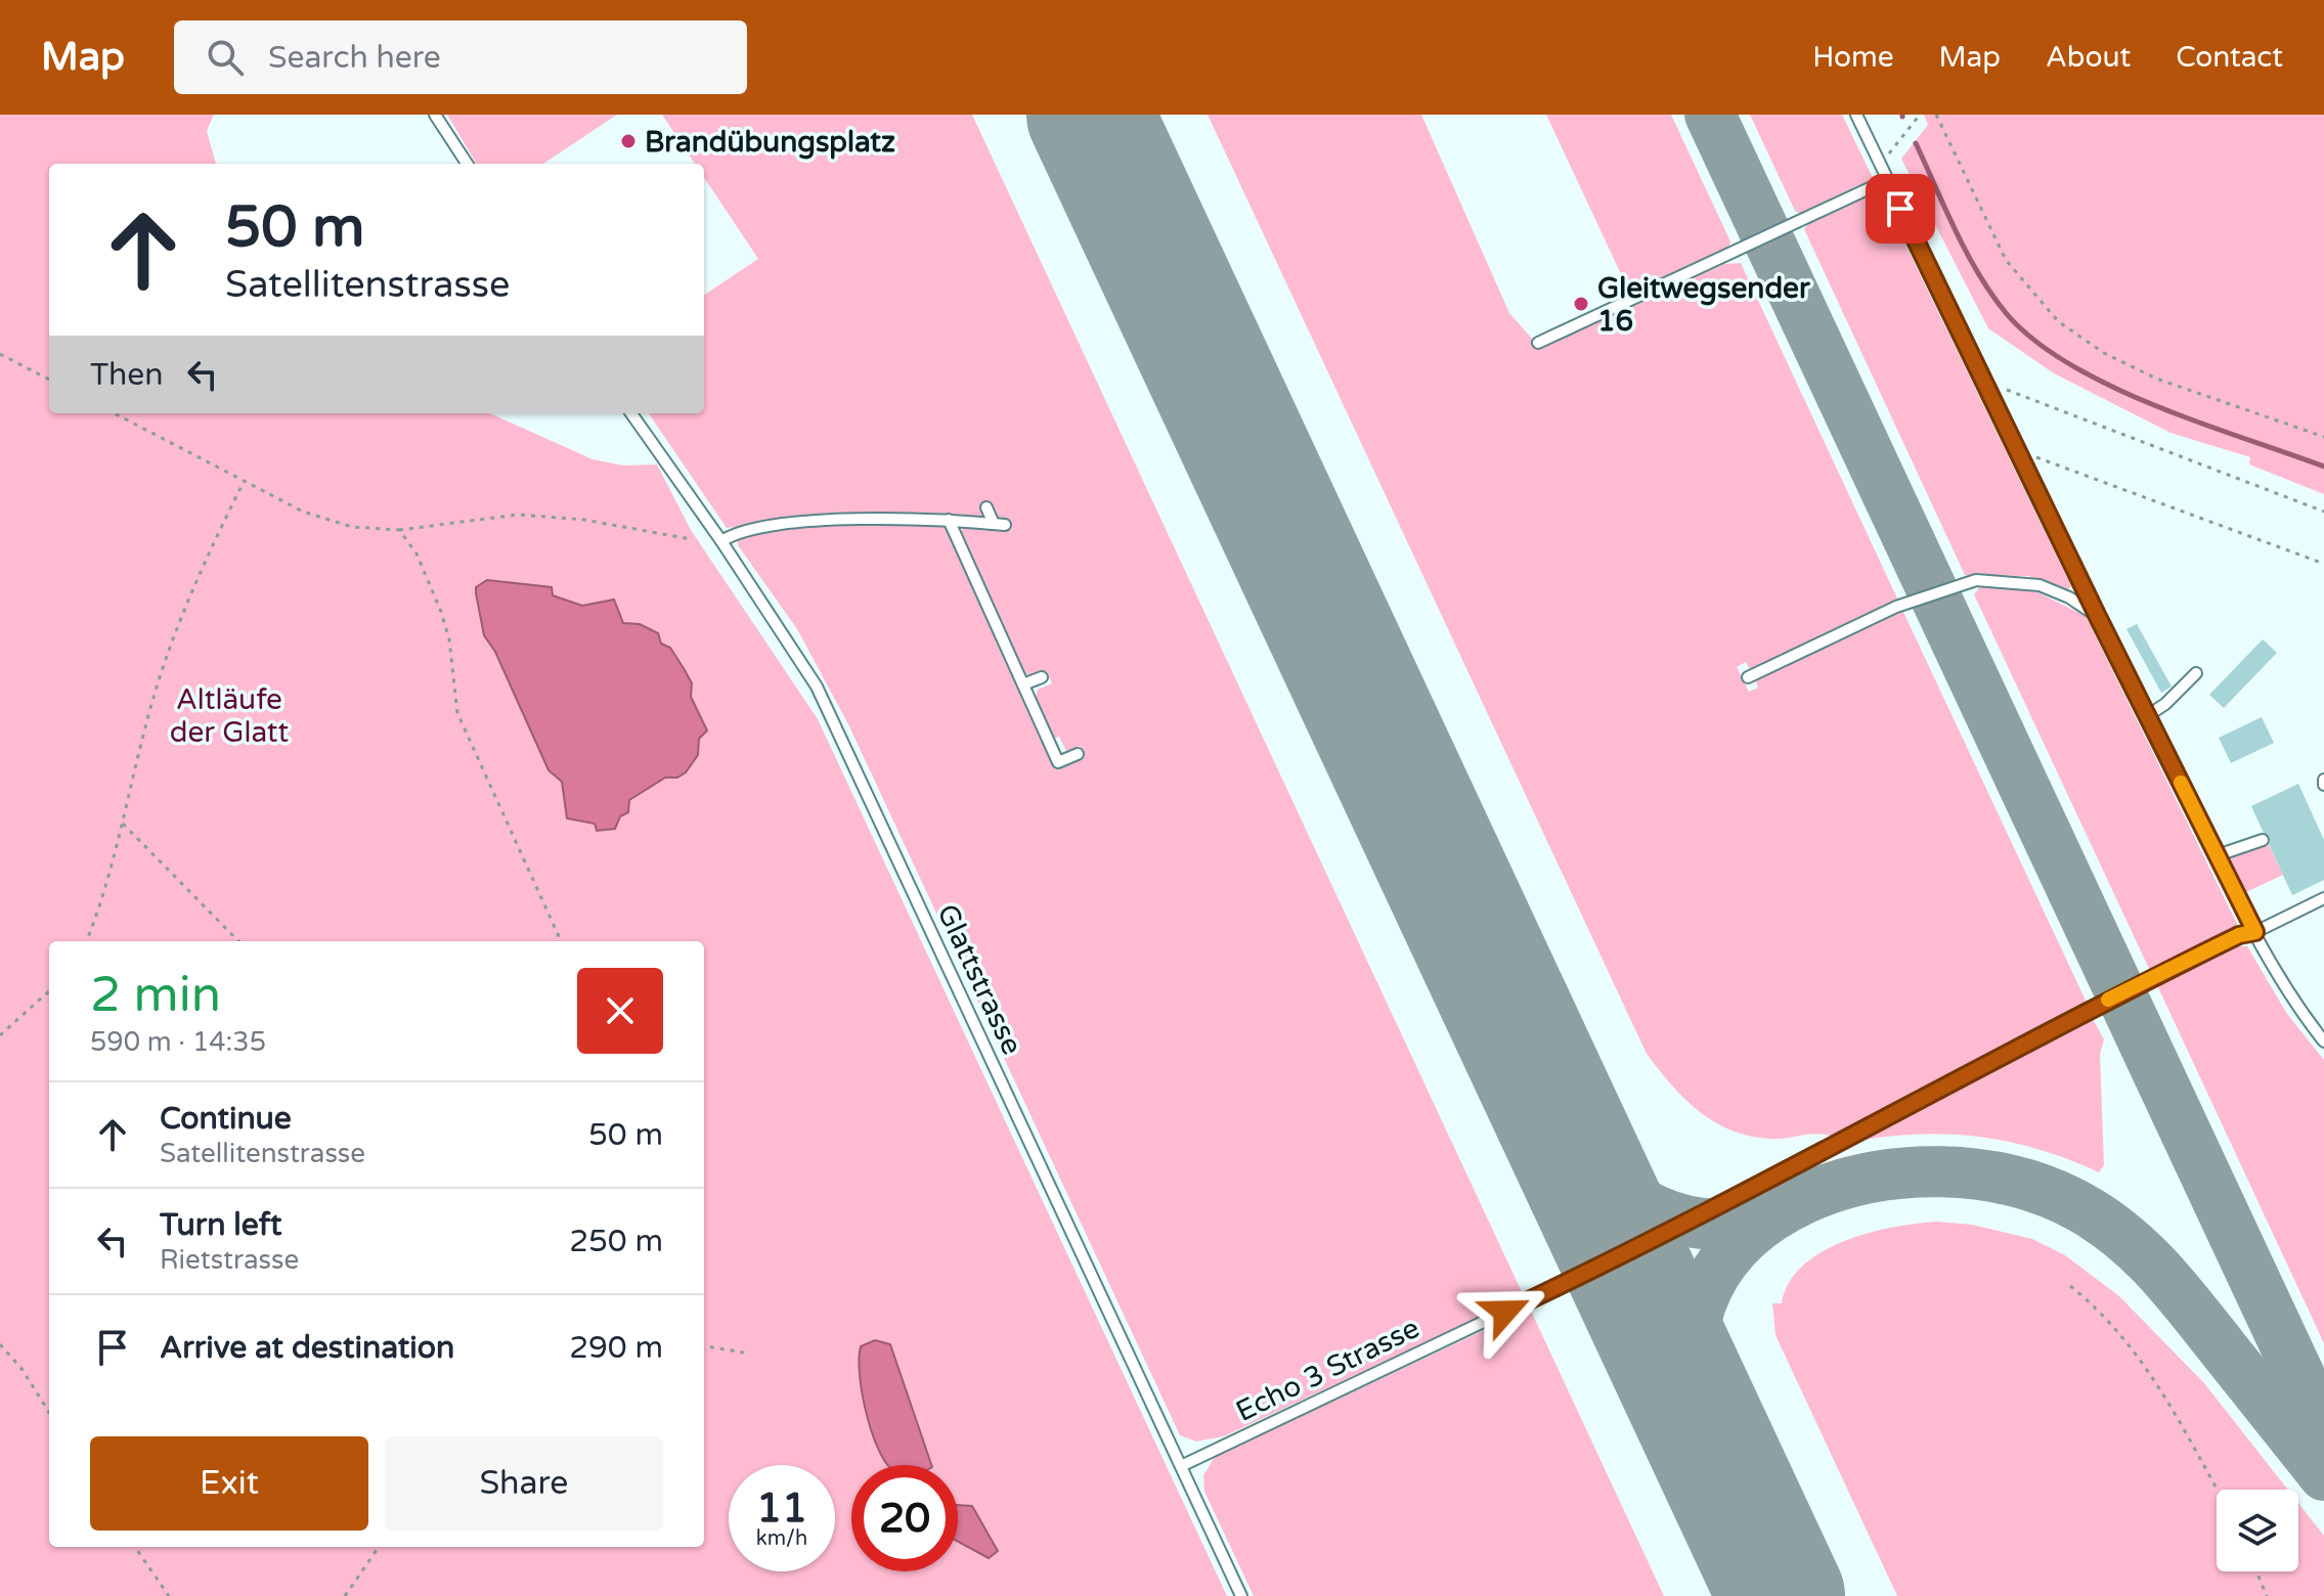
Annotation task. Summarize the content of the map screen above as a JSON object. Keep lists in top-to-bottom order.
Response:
{
  "streets": {
    "lane": ["Glattstrasse", "Echo 3 Strasse"]
  },
  "crossings": [
    ["Glattstrasse", "Echo 3 Strasse"]
  ],
  "parks": ["Altläufe der Glatt"],
  "places": ["Brandübungsplatz", "Gleitwegsender 16"],
  "page": {
    "header": "Map",
    "search": "Search here",
    "nav": [
      "Home",
      "Map",
      "About",
      "Contact"
    ],
    "turn": ["50 m", "Satellitenstrasse"],
    "then": "Then",
    "heading": ["2 min", "590 m · 14:35"],
    "list": [
      {
        "name": "Continue",
        "note": "Satellitenstrasse",
        "value": "50 m"
      },
      {
        "name": "Turn left",
        "note": "Rietstrasse",
        "value": "250 m"
      },
      {
        "name": "Arrive at destination",
        "value": "290 m"
      }
    ],
    "buttons": ["Exit", "Share"],
    "speed": "11 km/h",
    "limit": "20"
  }
}
